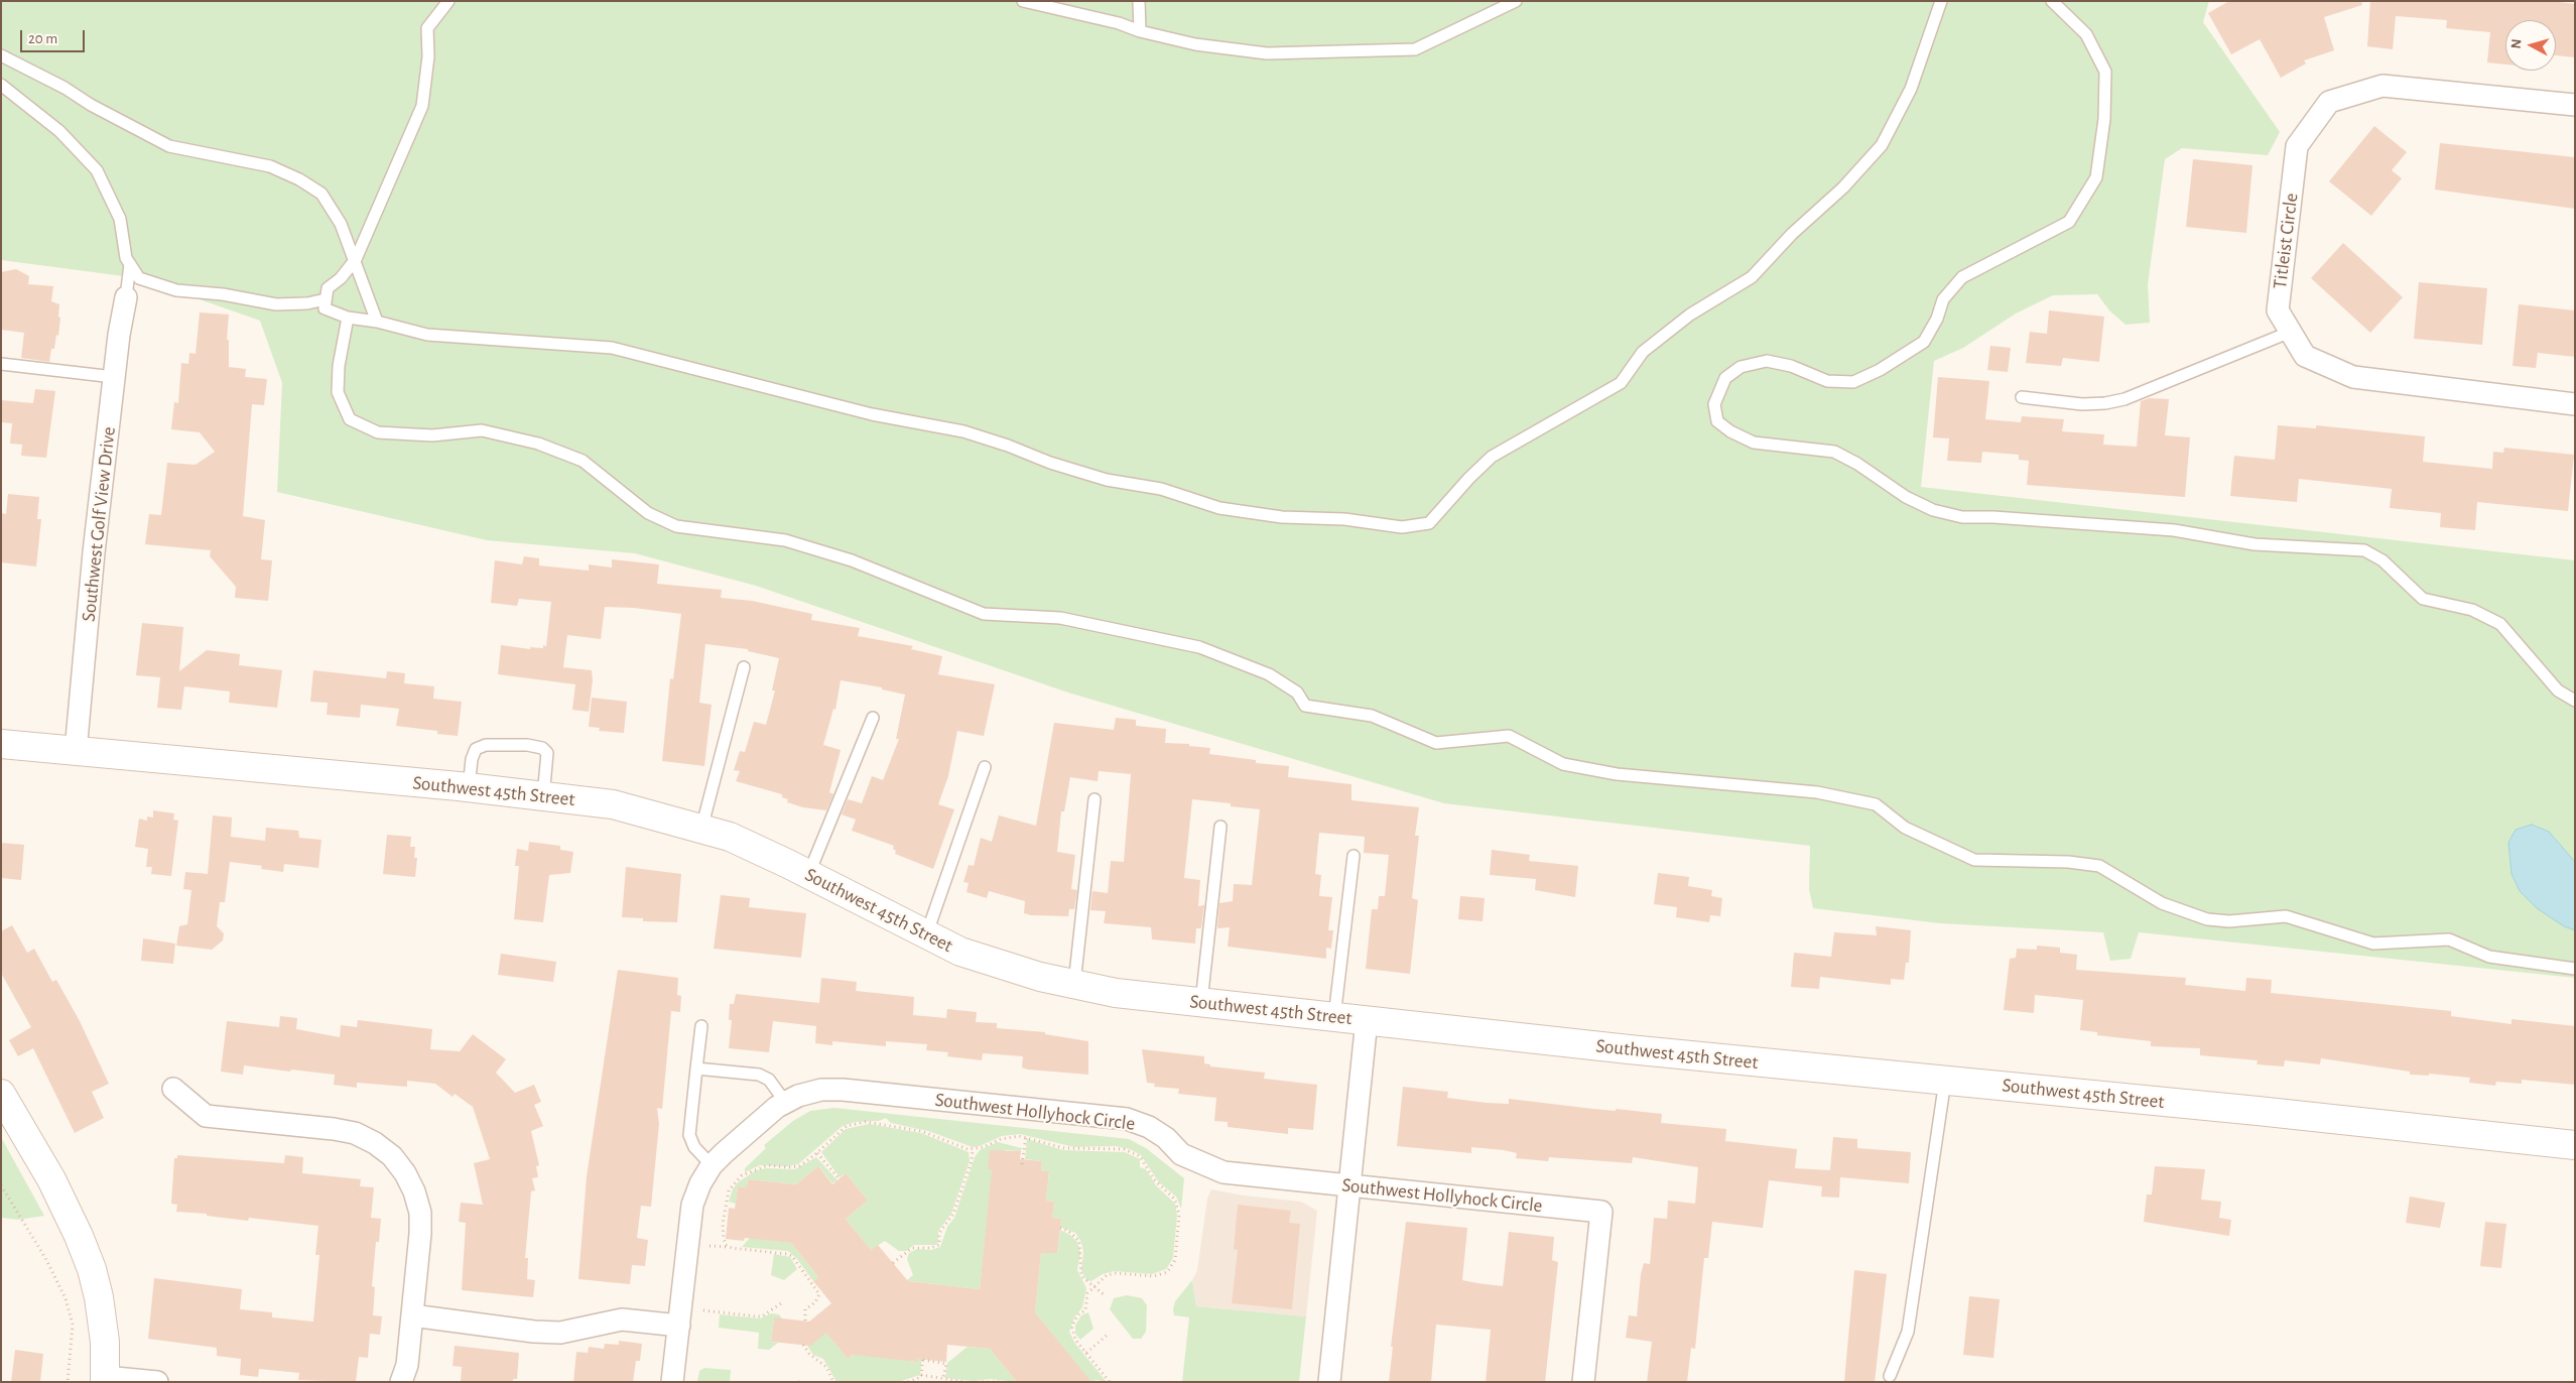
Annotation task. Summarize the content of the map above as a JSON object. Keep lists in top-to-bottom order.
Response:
{
  "streets": {
    "street": [
      "Titleist Circle",
      "Southwest Golf View Drive",
      "Southwest 45th Street",
      "Southwest Hollyhock Circle"
    ]
  },
  "crossings": [
    ["Southwest Golf View Drive", "Southwest 45th Street"]
  ],
  "scale_bar": "20 m",
  "north": "left"
}
